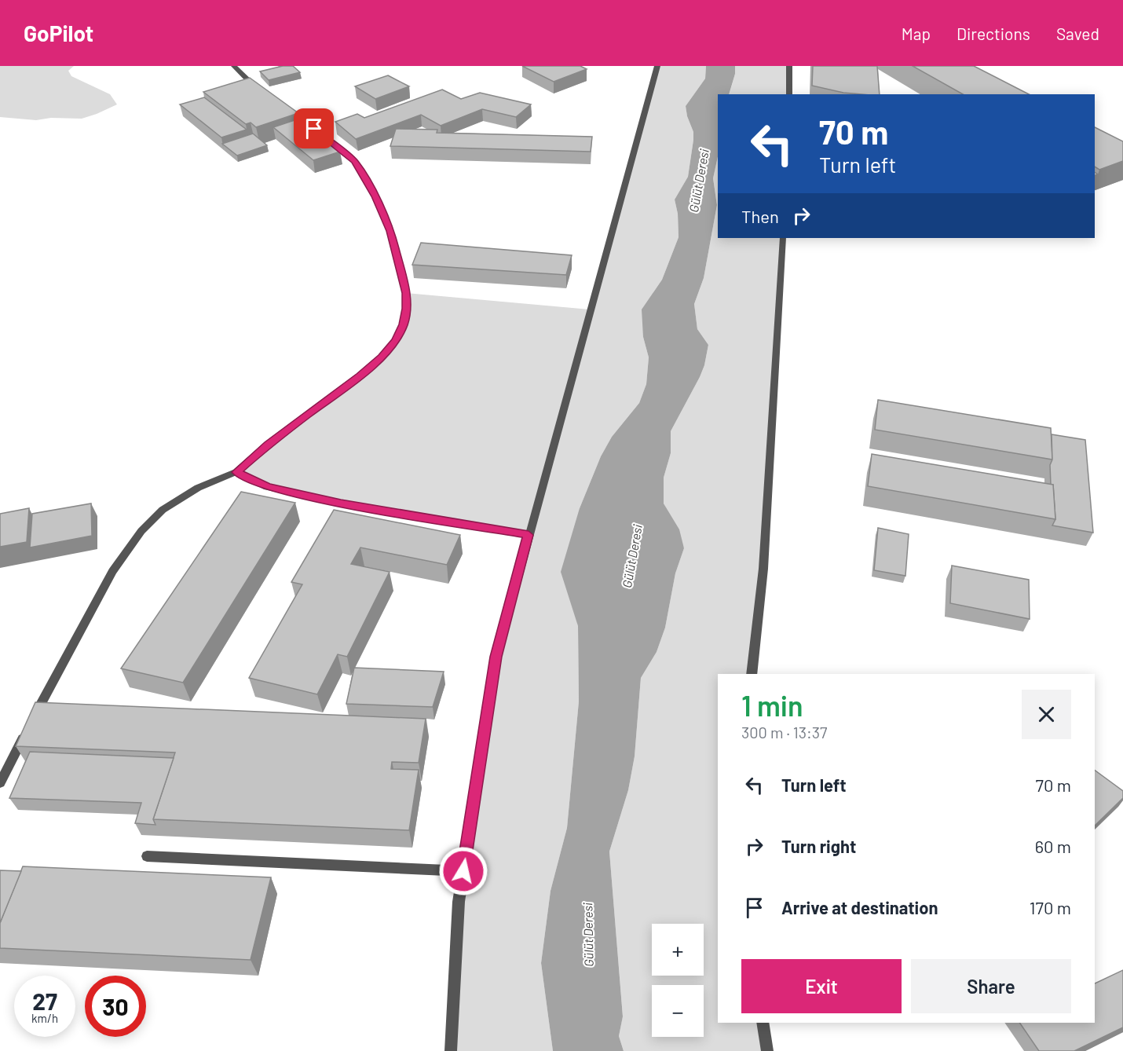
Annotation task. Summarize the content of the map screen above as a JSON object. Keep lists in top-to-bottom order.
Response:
{
  "water": ["Gülüt Deresi"],
  "page": {
    "header": "GoPilot",
    "nav": ["Map", "Directions", "Saved"],
    "turn": ["70 m", "Turn left"],
    "then": "Then",
    "heading": ["1 min", "300 m · 13:37"],
    "list": [
      {
        "name": "Turn left",
        "value": "70 m"
      },
      {
        "name": "Turn right",
        "value": "60 m"
      },
      {
        "name": "Arrive at destination",
        "value": "170 m"
      }
    ],
    "map_buttons": ["+", "−"],
    "buttons": ["Exit", "Share"],
    "speed": "27 km/h",
    "limit": "30"
  }
}
